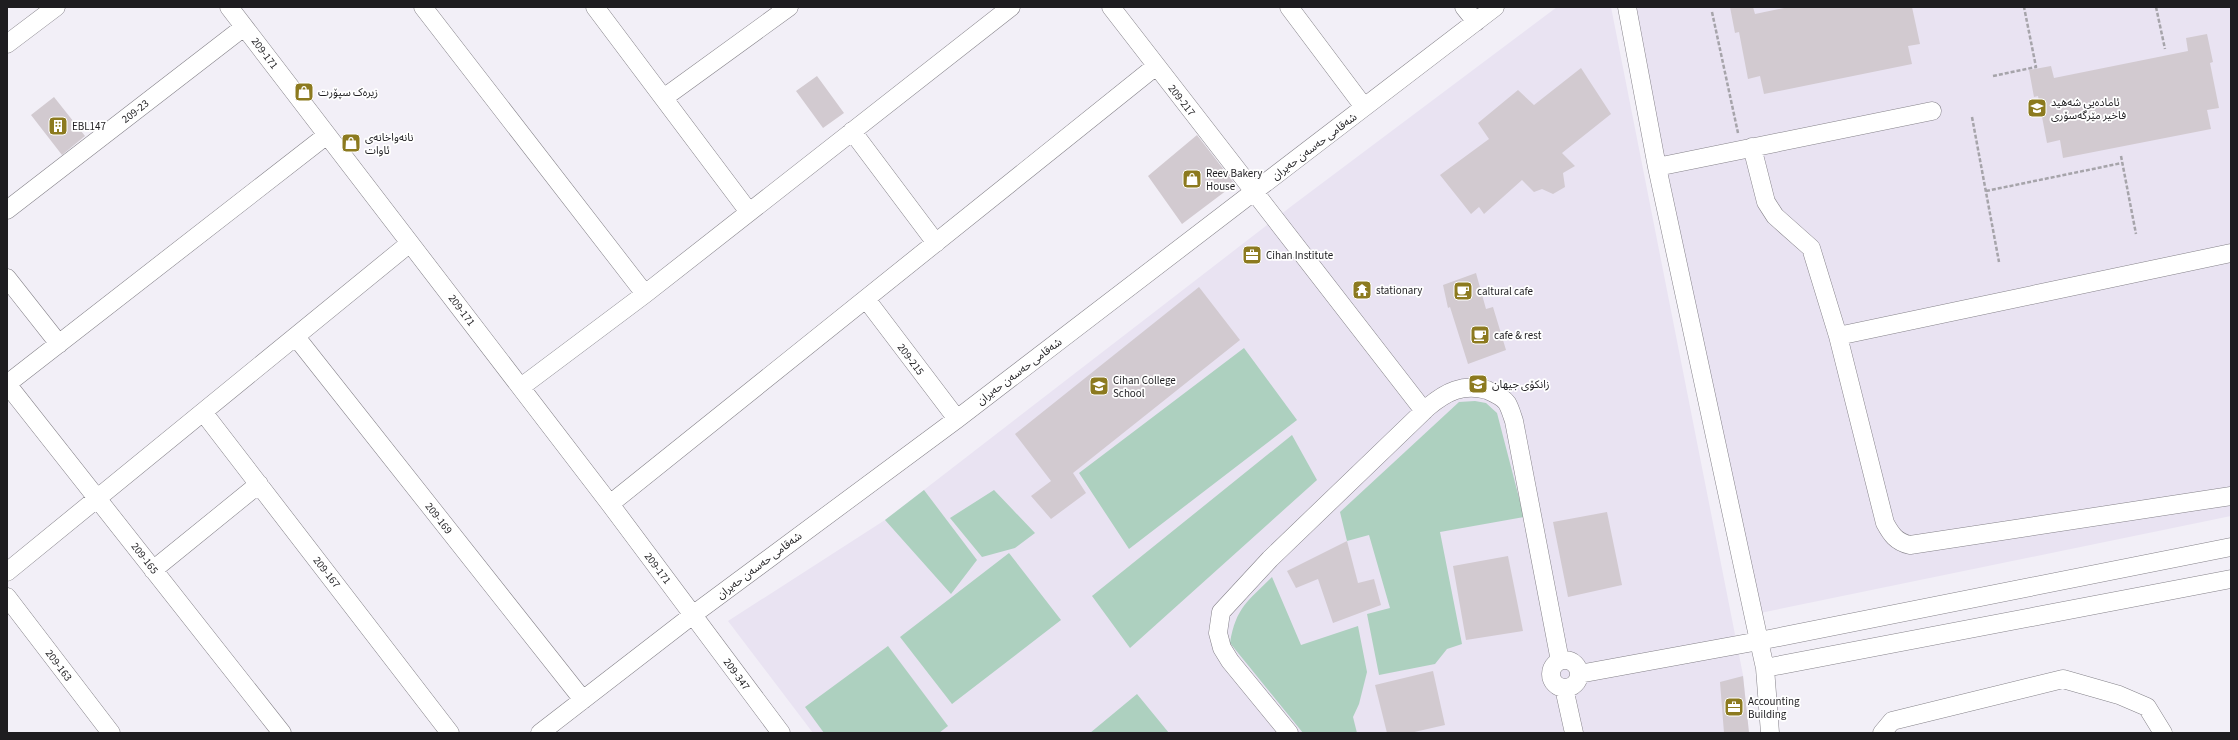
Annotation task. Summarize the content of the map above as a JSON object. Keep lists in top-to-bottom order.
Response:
{
  "streets": {
    "street": [
      "209-171",
      "209-217",
      "209-23",
      "شەقامی حەسەن حەیران",
      "209-215",
      "209-169",
      "209-165",
      "209-167",
      "209-163",
      "209-347"
    ]
  },
  "crossings": [
    ["209-171", "209-23"],
    ["209-171", "شەقامی حەسەن حەیران"],
    ["209-171", "209-347"],
    ["209-217", "شەقامی حەسەن حەیران"],
    ["شەقامی حەسەن حەیران", "209-215"],
    ["شەقامی حەسەن حەیران", "209-169"],
    ["شەقامی حەسەن حەیران", "209-347"]
  ],
  "places": {
    "shop": ["زیرەک سپۆرت", "نانەواخانەی ئاوات", "Reev Bakery House"],
    "school or university": ["ئامادەیی شەهید فاخیر مێرگەسۆری", "زانکۆی جیھان", "Cihan College School"],
    "building": ["EBL147"],
    "office": ["Cihan Institute", "Accounting Building"],
    "temple": ["stationary"],
    "cafe": ["caltural cafe", "cafe & rest"]
  }
}
